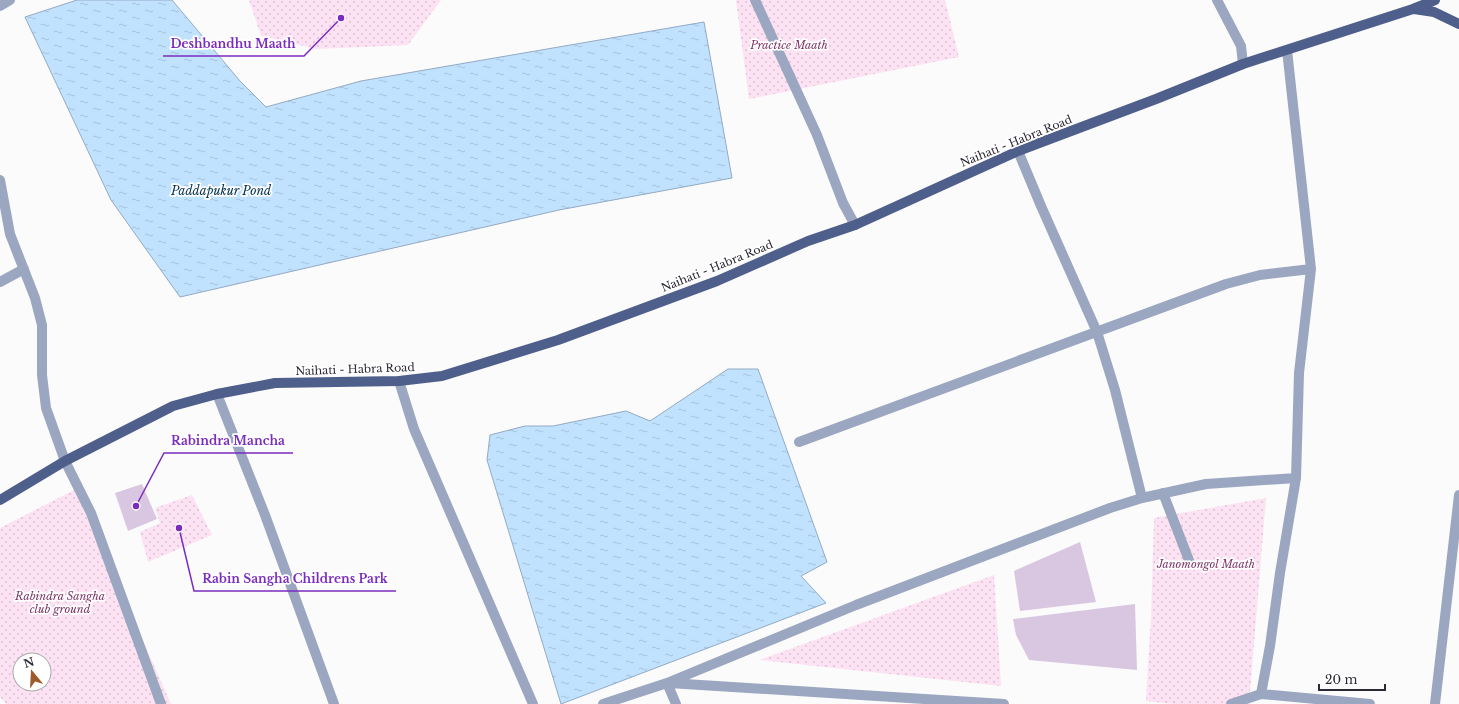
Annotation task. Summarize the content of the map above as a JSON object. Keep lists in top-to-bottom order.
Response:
{
  "streets": {
    "main road": ["Naihati - Habra Road"]
  },
  "water": ["Paddapukur Pond"],
  "parks": ["Practice Maath", "Janomongol Maath", "Rabindra Sangha club ground"],
  "places": ["Deshbandhu Maath", "Rabindra Mancha", "Rabin Sangha Childrens Park"],
  "scale_bar": "20 m",
  "north": "top"
}
